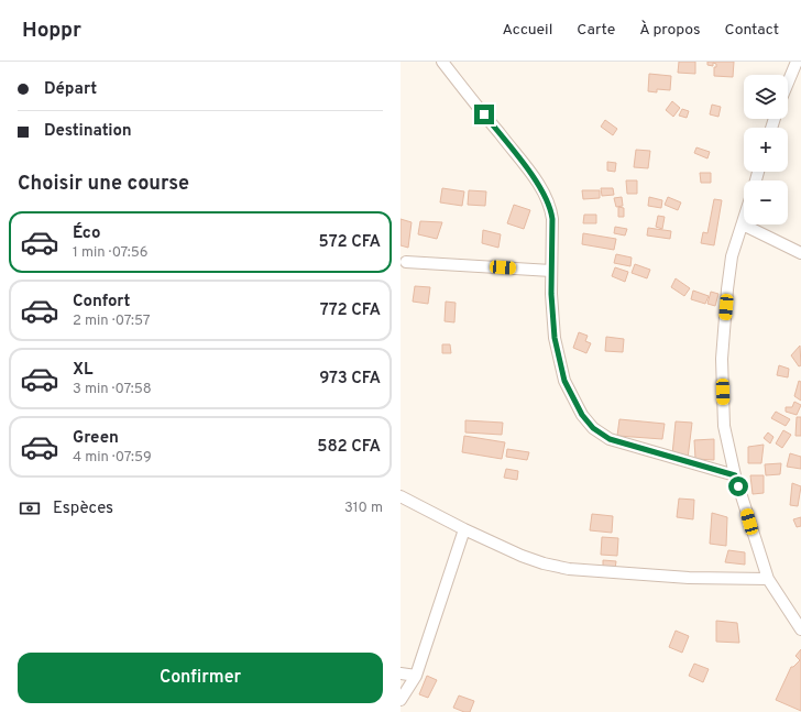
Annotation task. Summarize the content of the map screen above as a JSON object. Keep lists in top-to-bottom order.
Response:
{
  "page": {
    "header": "Hoppr",
    "nav": [
      "Accueil",
      "Carte",
      "À propos",
      "Contact"
    ],
    "banner": ["Départ", "Destination"],
    "map_buttons": ["+", "−"],
    "heading": "Choisir une course",
    "list": [
      {
        "name": "Éco",
        "note": "1 min · 07:56",
        "value": "572 CFA"
      },
      {
        "name": "Confort",
        "note": "2 min · 07:57",
        "value": "772 CFA"
      },
      {
        "name": "XL",
        "note": "3 min · 07:58",
        "value": "973 CFA"
      },
      {
        "name": "Green",
        "note": "4 min · 07:59",
        "value": "582 CFA"
      }
    ],
    "pay": ["Espèces", "310 m"],
    "buttons": "Confirmer"
  }
}
